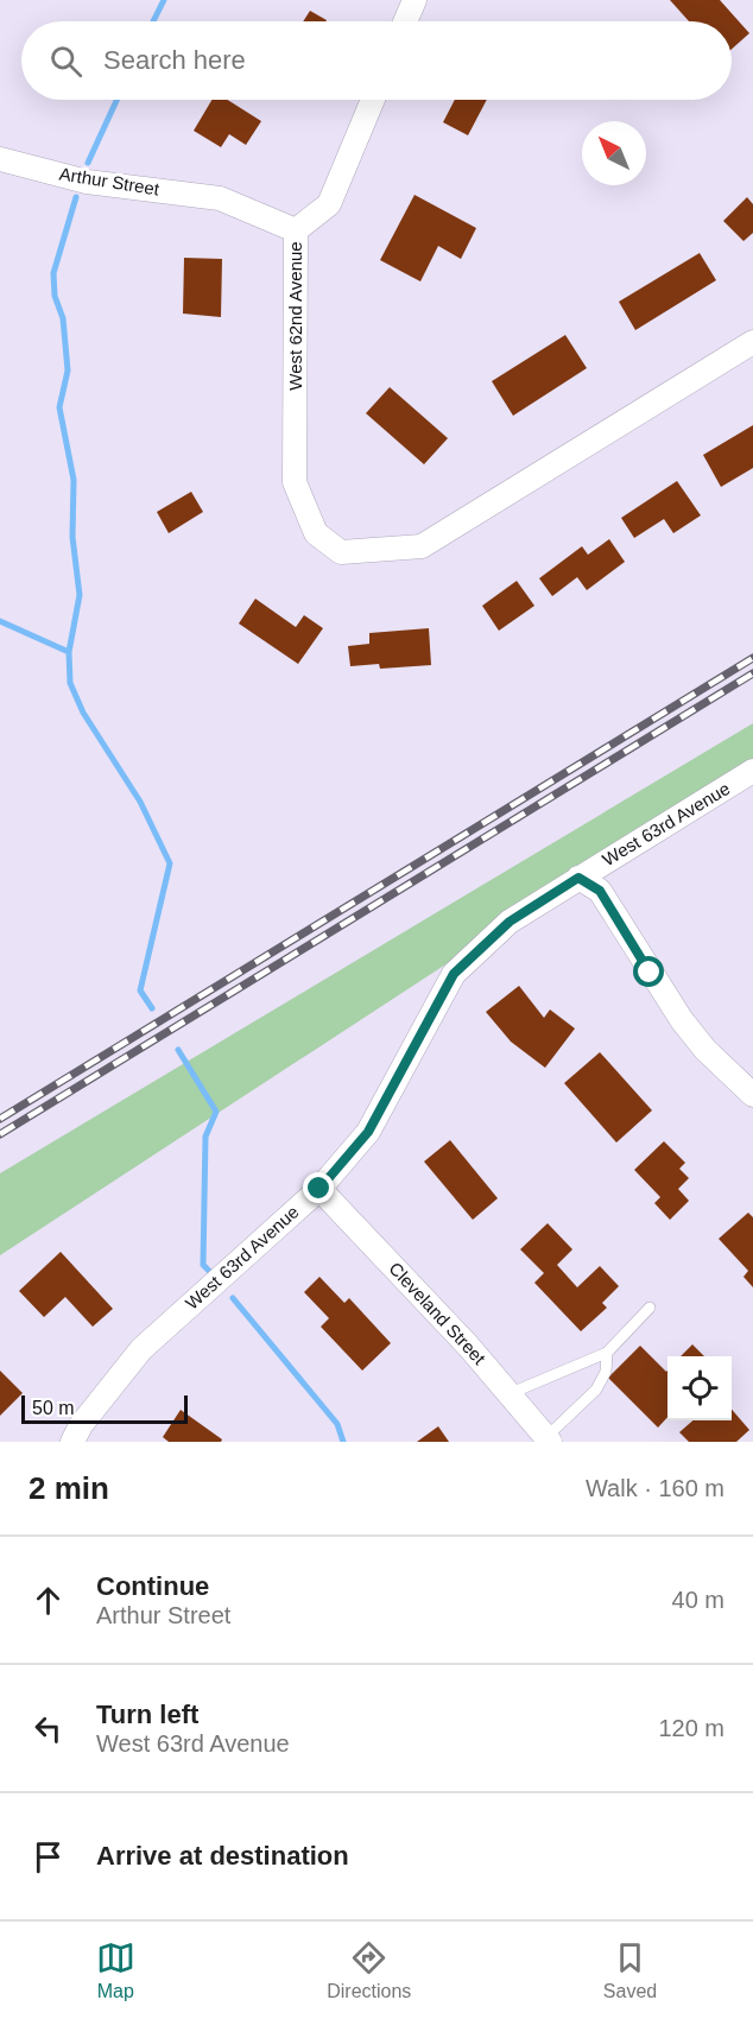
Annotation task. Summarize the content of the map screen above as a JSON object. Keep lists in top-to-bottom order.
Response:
{
  "streets": {
    "street": [
      "Arthur Street",
      "West 62nd Avenue",
      "West 63rd Avenue",
      "Cleveland Street"
    ]
  },
  "crossings": [
    ["Arthur Street", "West 62nd Avenue"],
    ["West 63rd Avenue", "Cleveland Street"]
  ],
  "scale_bar": "50 m",
  "north": "top left",
  "page": {
    "search": "Search here",
    "scale": "50 m",
    "heading": ["2 min", "Walk · 160 m"],
    "list": [
      ["Continue", "Arthur Street", "40 m"],
      ["Turn left", "West 63rd Avenue", "120 m"],
      "Arrive at destination"
    ],
    "nav": ["Map", "Directions", "Saved"]
  }
}
